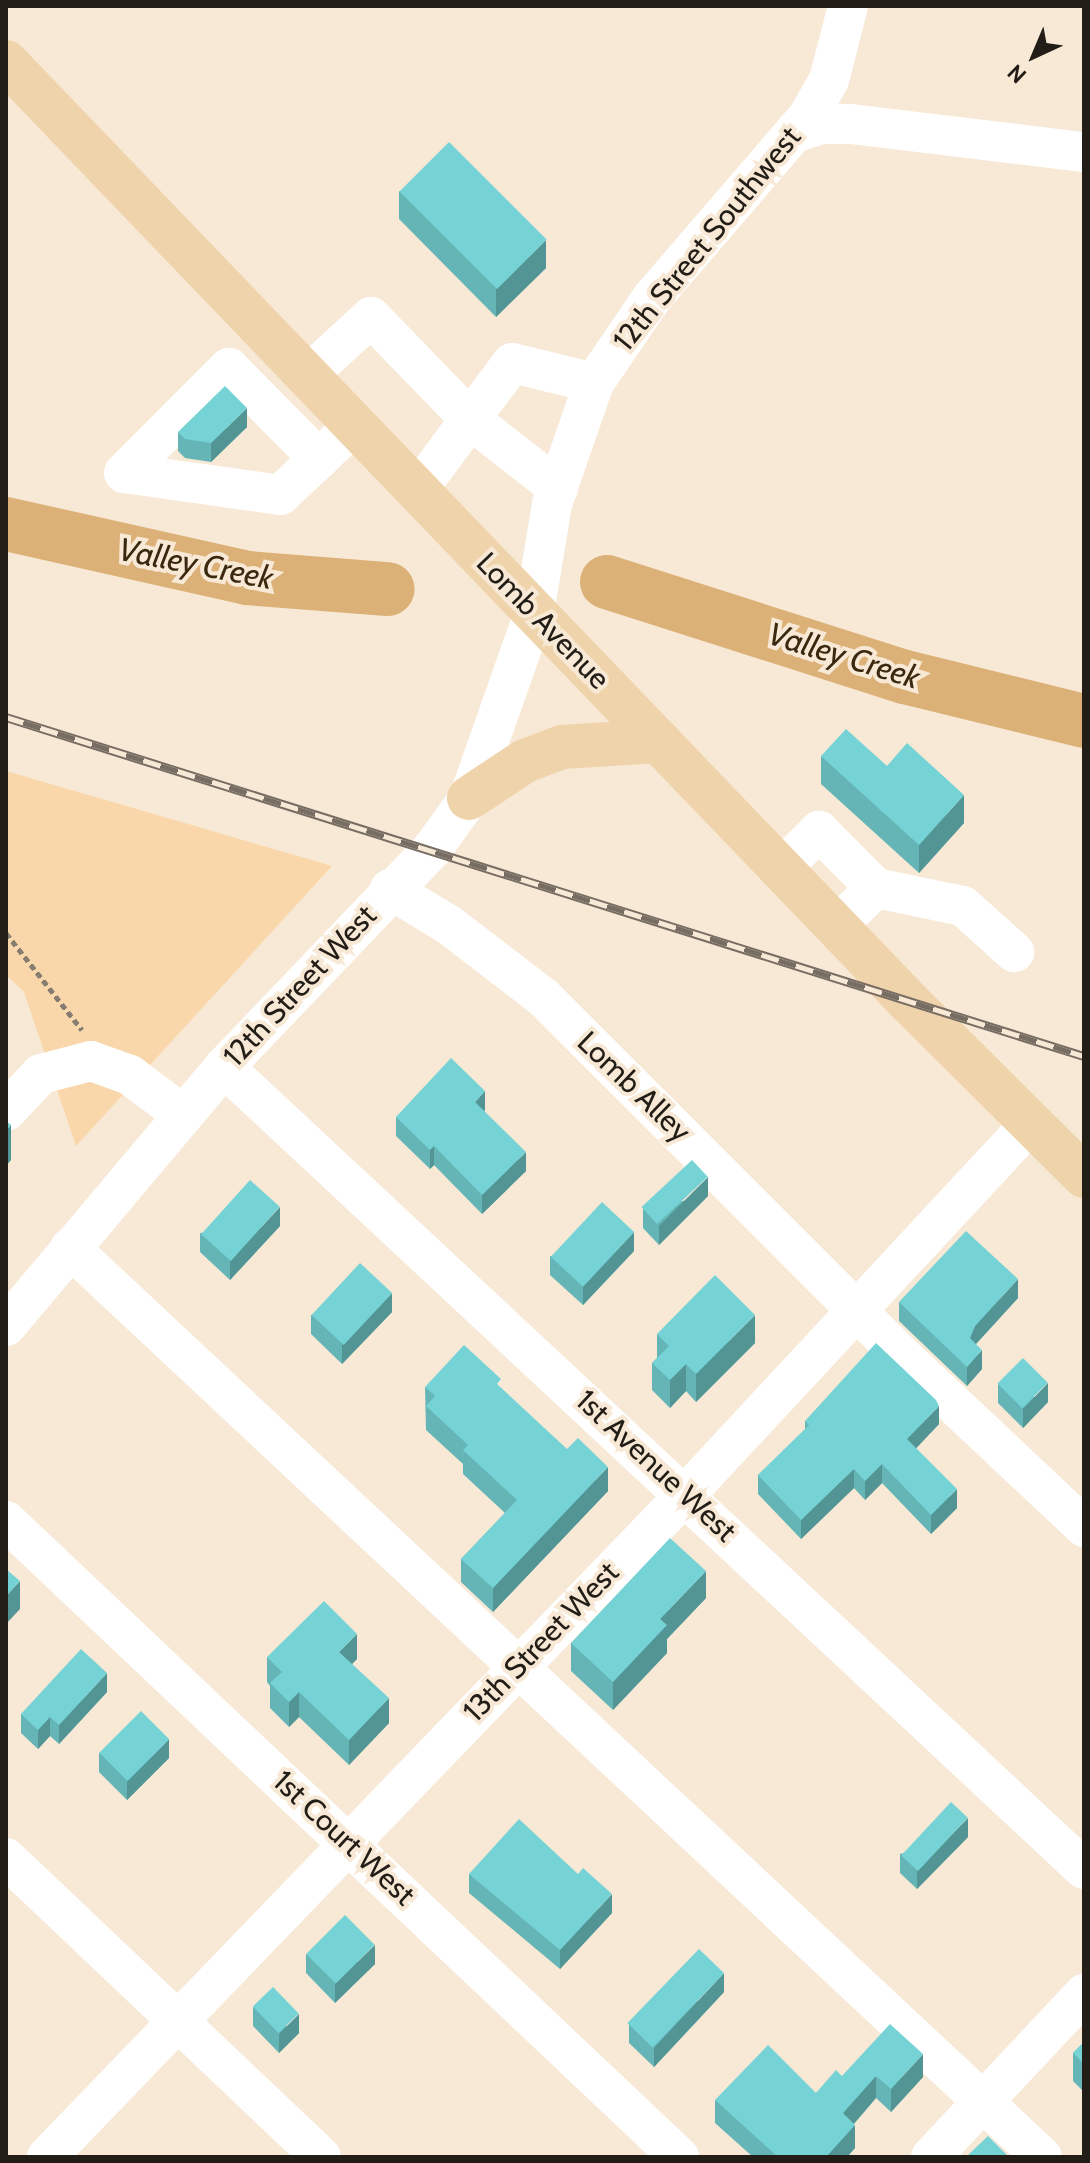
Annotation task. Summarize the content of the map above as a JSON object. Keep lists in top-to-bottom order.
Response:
{
  "streets": {
    "main road": ["Lomb Avenue"],
    "street": [
      "12th Street Southwest",
      "12th Street West",
      "Lomb Alley",
      "1st Avenue West",
      "13th Street West",
      "1st Court West"
    ]
  },
  "crossings": [
    ["12th Street Southwest", "Lomb Avenue"],
    ["12th Street Southwest", "12th Street West"],
    ["Lomb Avenue", "12th Street West"],
    ["Lomb Avenue", "13th Street West"],
    ["12th Street West", "Lomb Alley"],
    ["12th Street West", "1st Avenue West"],
    ["Lomb Alley", "13th Street West"],
    ["1st Avenue West", "13th Street West"],
    ["13th Street West", "1st Court West"]
  ],
  "water": ["Valley Creek"],
  "north": "bottom left"
}
